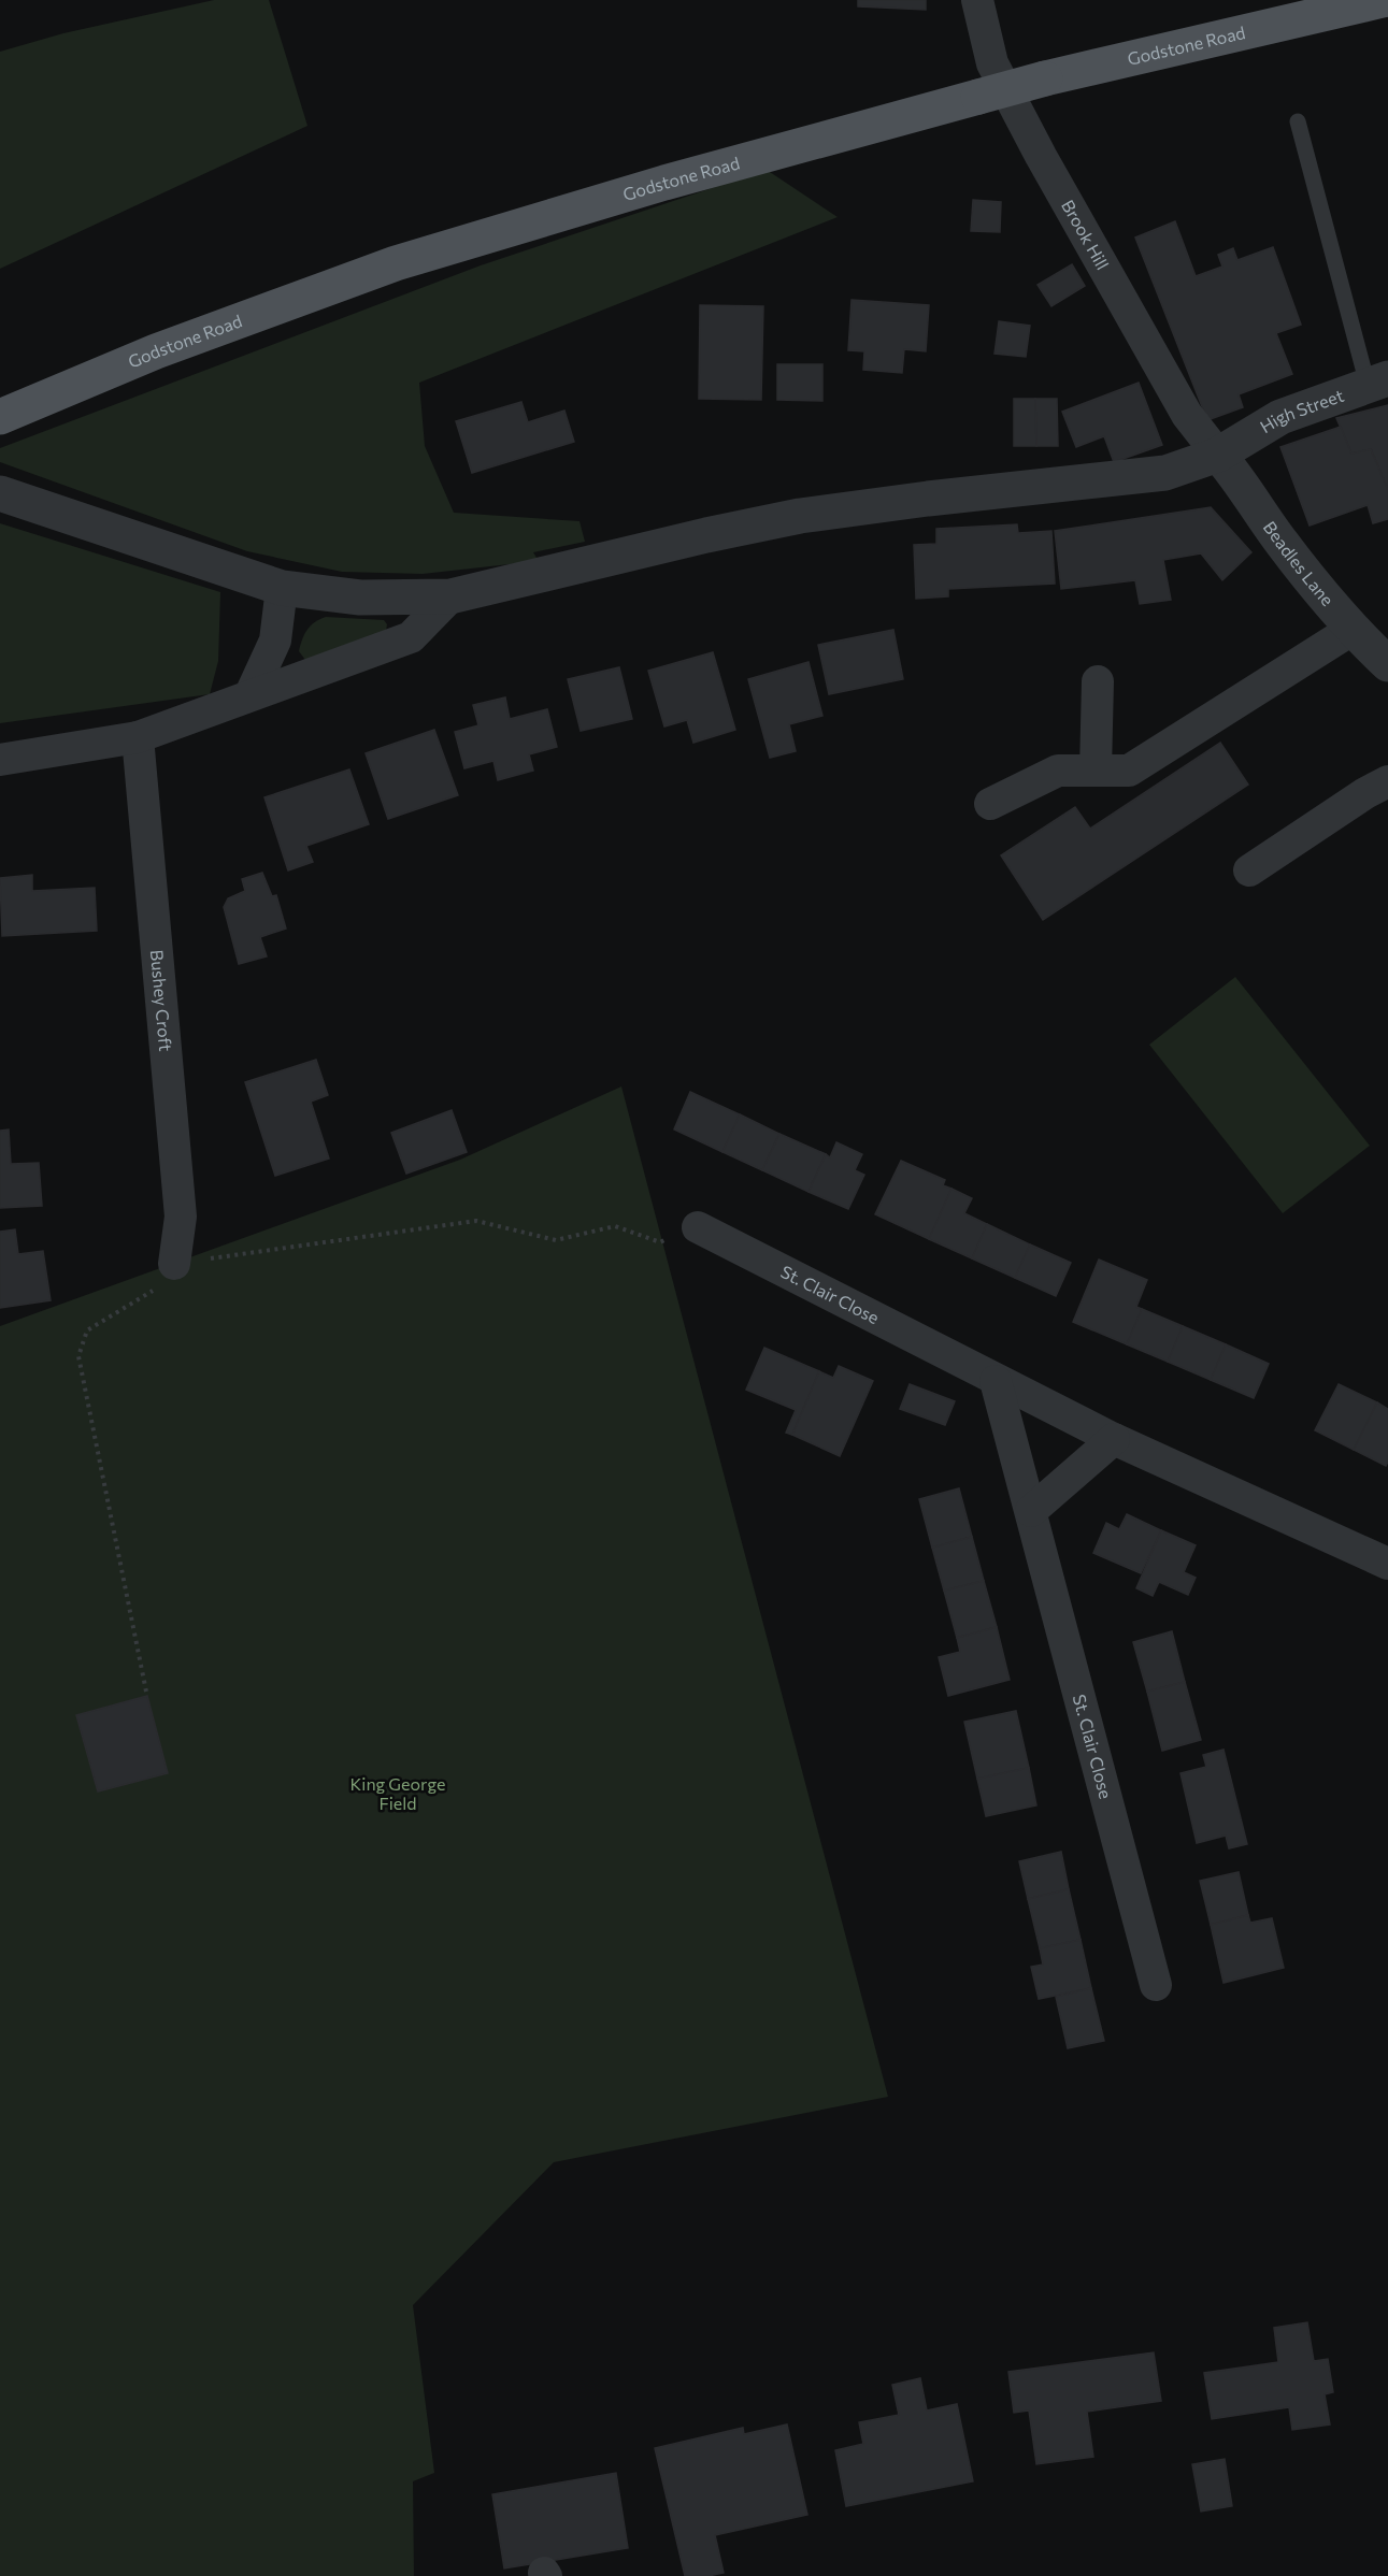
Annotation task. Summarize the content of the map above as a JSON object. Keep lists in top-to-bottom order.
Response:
{
  "streets": {
    "main road": ["Godstone Road"],
    "street": [
      "Brook Hill",
      "High Street",
      "Beadles Lane",
      "Bushey Croft",
      "St. Clair Close"
    ]
  },
  "crossings": [
    ["Brook Hill", "High Street"],
    ["Brook Hill", "Beadles Lane"],
    ["High Street", "Beadles Lane"]
  ],
  "parks": ["King George Field"]
}
